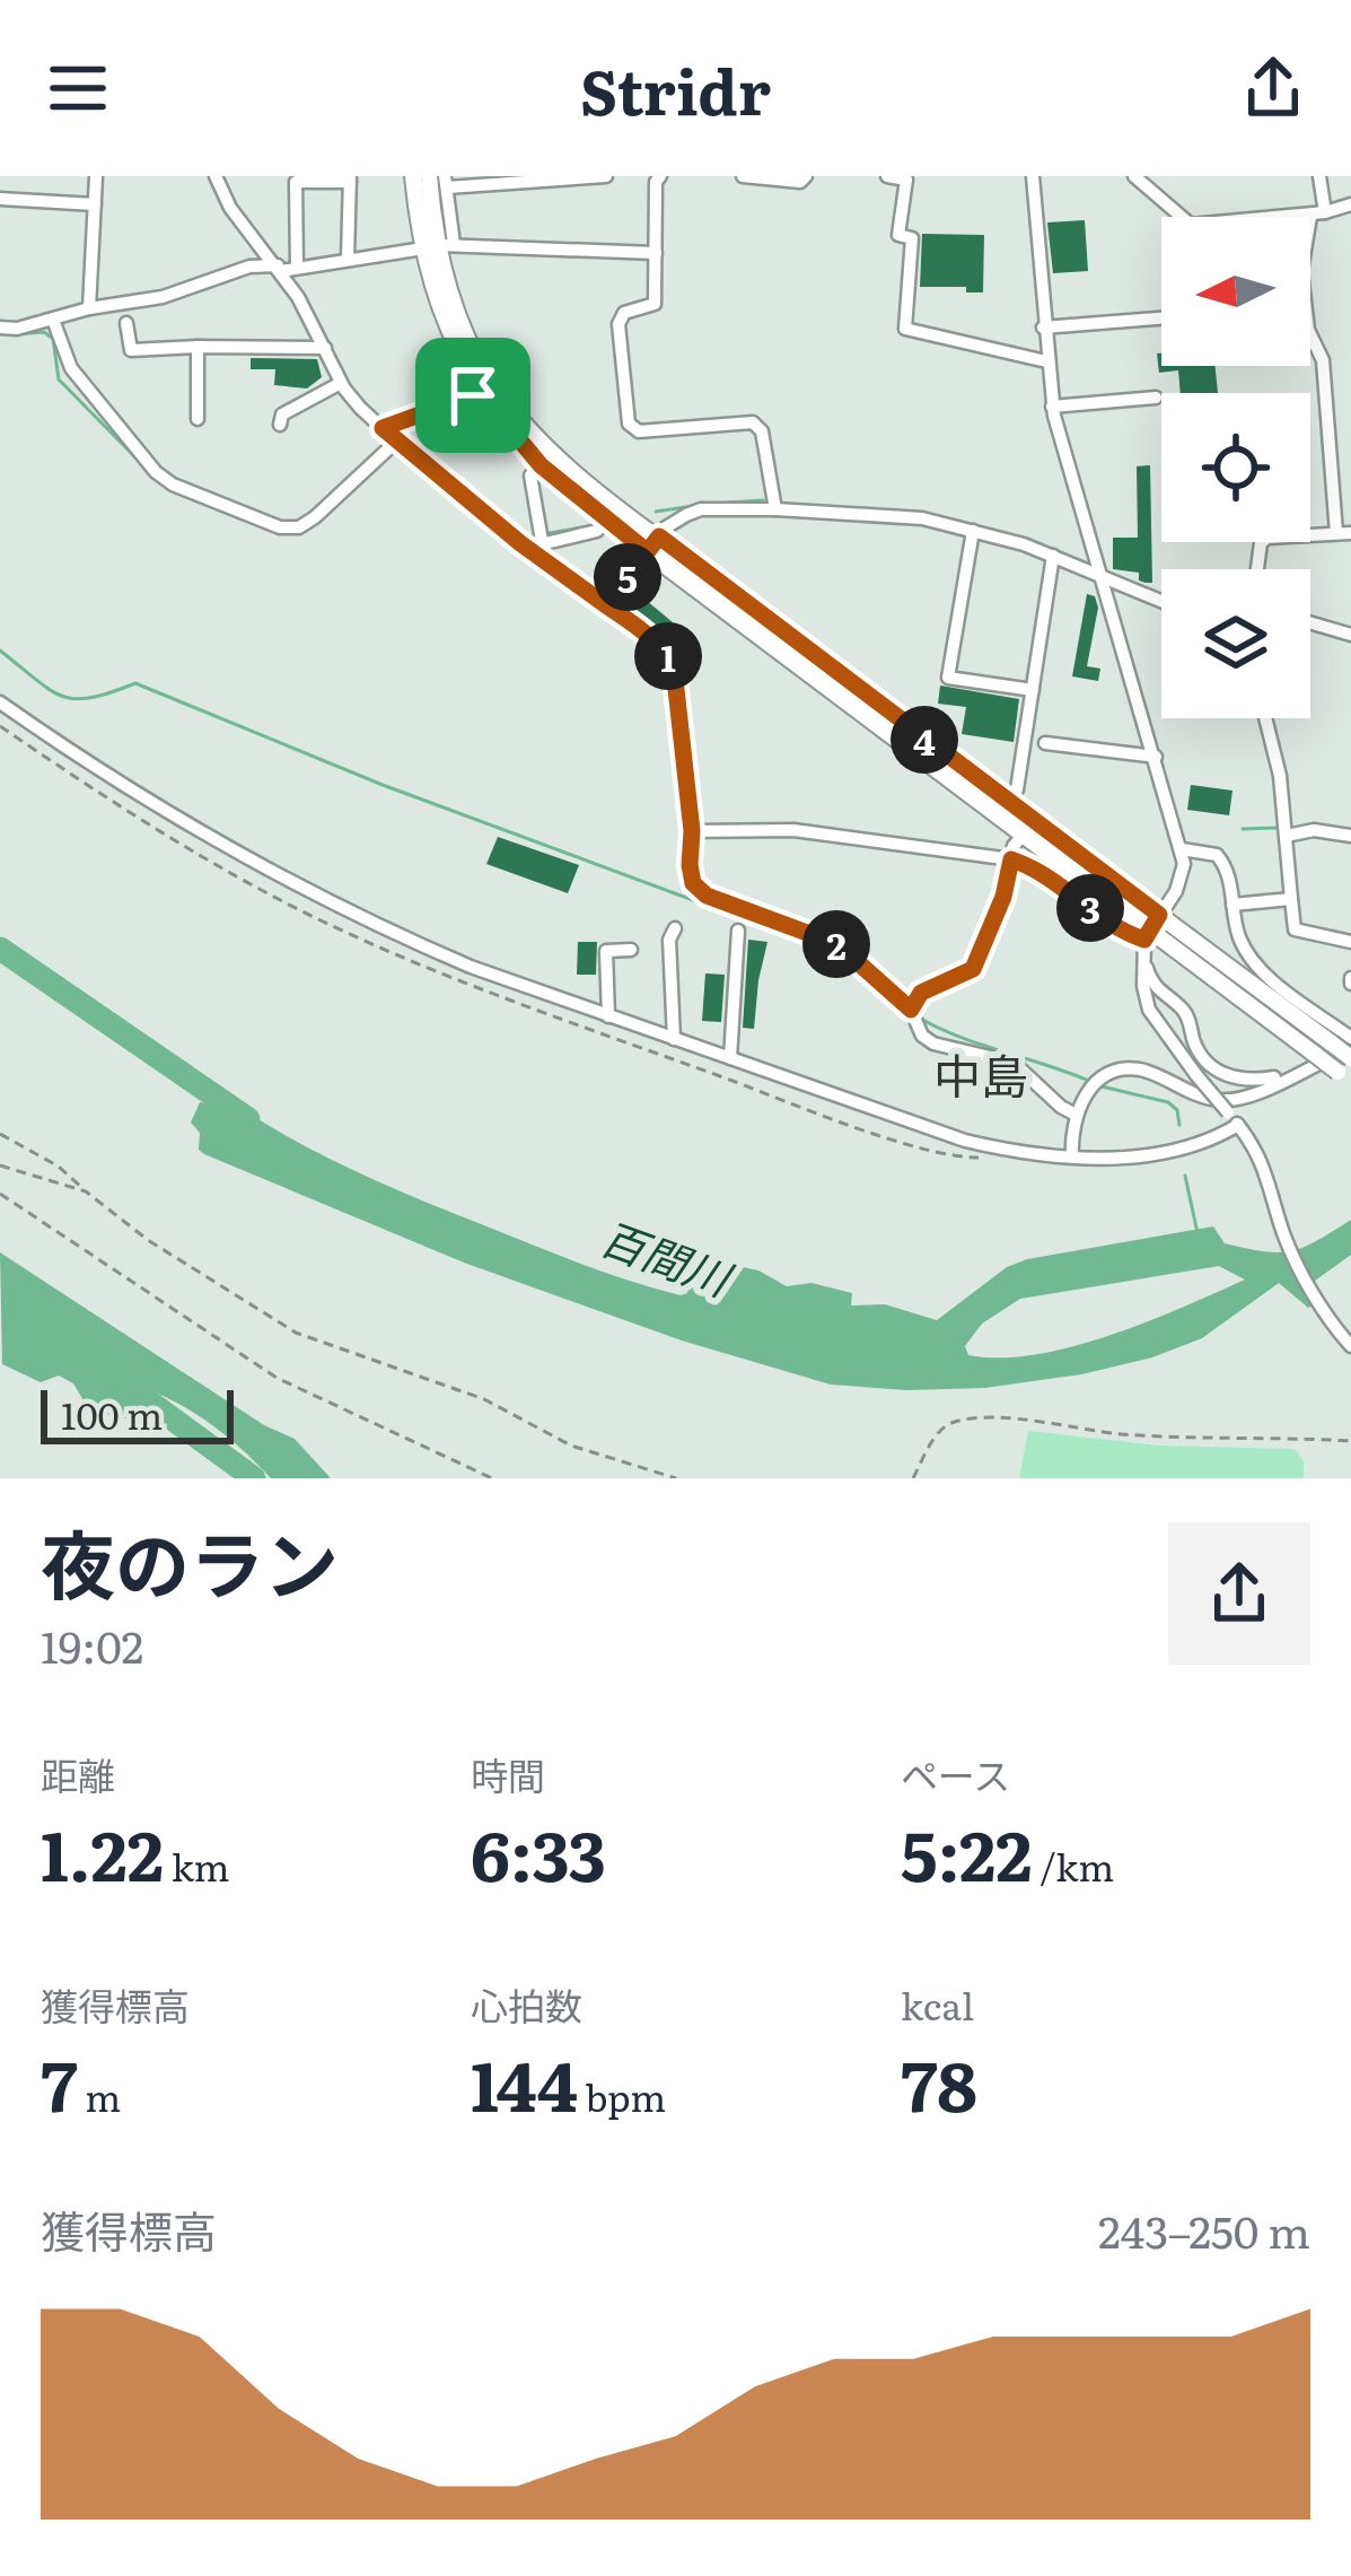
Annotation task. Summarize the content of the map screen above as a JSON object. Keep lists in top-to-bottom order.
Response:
{
  "districts": ["中島"],
  "water": ["百間川"],
  "scale_bar": "100 m",
  "north": "left",
  "page": {
    "header": "Stridr",
    "pins": [
      "5",
      "1",
      "4",
      "3",
      "2"
    ],
    "scale": "100 m",
    "heading": ["夜のラン", "19:02"],
    "stats": [
      ["距離", "1.22 km"],
      ["時間", "6:33"],
      ["ペース", "5:22 /km"],
      ["獲得標高", "7 m"],
      ["心拍数", "144 bpm"],
      ["kcal", "78"]
    ],
    "chart": ["獲得標高", "243–250 m"]
  }
}
